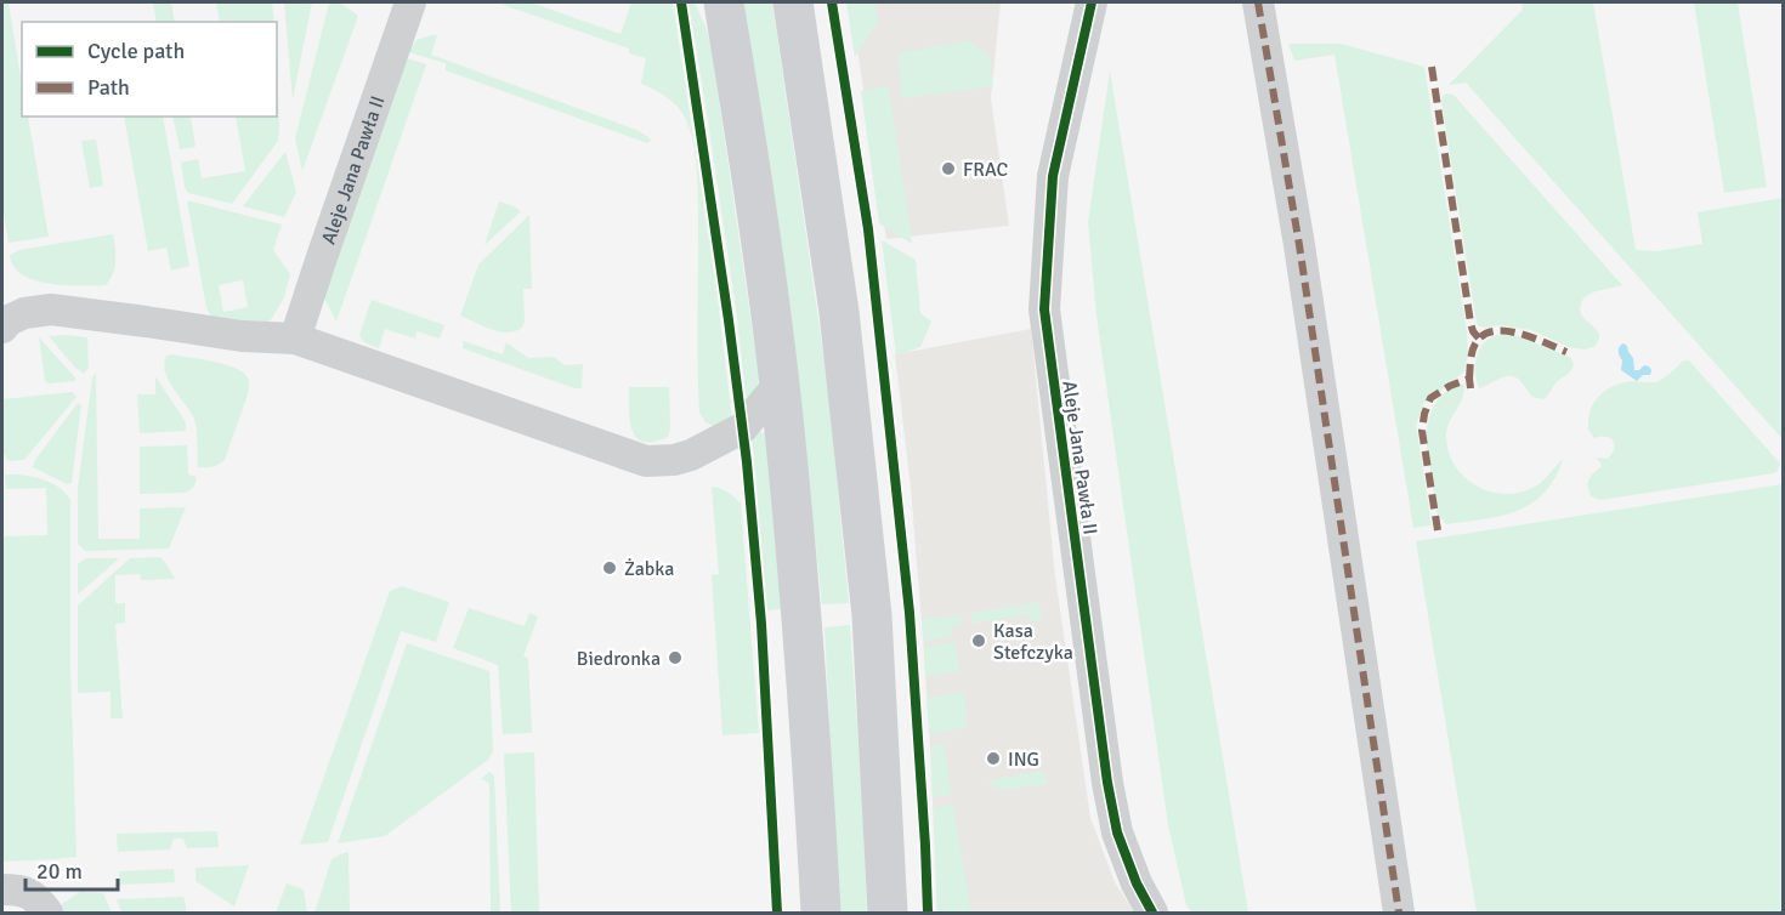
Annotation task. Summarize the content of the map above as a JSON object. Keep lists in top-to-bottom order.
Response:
{
  "streets": {
    "street": ["Aleje Jana Pawła II"]
  },
  "places": [
    "FRAC",
    "Żabka",
    "Kasa Stefczyka",
    "Biedronka",
    "ING"
  ],
  "legend": ["Cycle path", "Path"],
  "scale_bar": "20 m"
}
